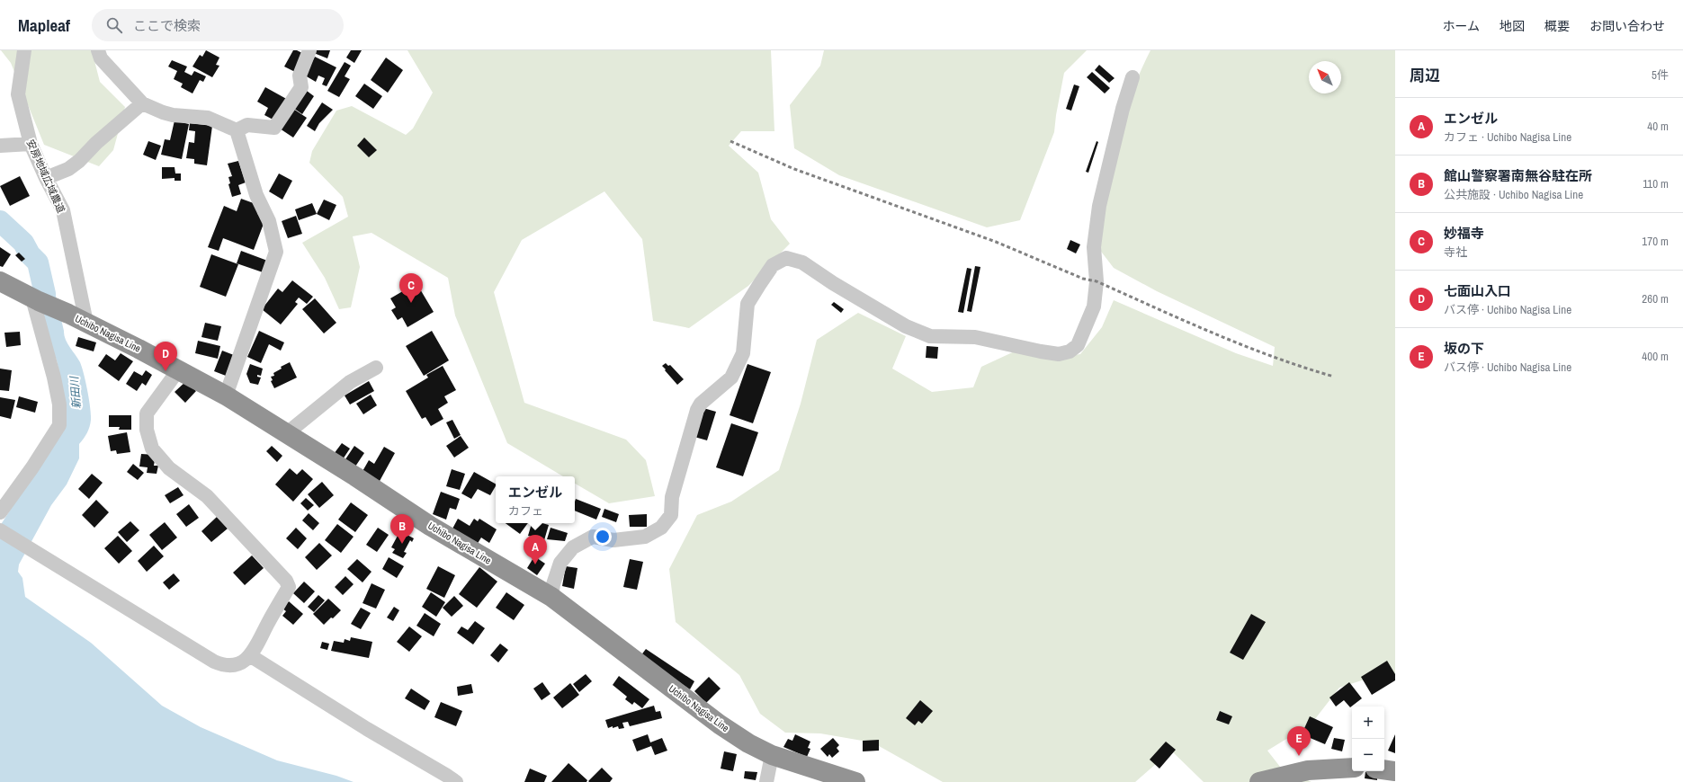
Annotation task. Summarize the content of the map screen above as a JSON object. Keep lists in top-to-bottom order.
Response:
{
  "streets": {
    "highway": ["Uchibo Nagisa Line"],
    "street": ["安房地域広域農道"]
  },
  "crossings": [
    ["安房地域広域農道", "Uchibo Nagisa Line"]
  ],
  "water": ["新田川"],
  "north": "top left",
  "page": {
    "header": "Mapleaf",
    "search": "ここで検索",
    "nav": [
      "ホーム",
      "地図",
      "概要",
      "お問い合わせ"
    ],
    "heading": ["周辺", "5件"],
    "list": [
      {
        "mark": "A",
        "name": "エンゼル",
        "note": "カフェ · Uchibo Nagisa Line",
        "value": "40 m"
      },
      {
        "mark": "B",
        "name": "館山警察署南無谷駐在所",
        "note": "公共施設 · Uchibo Nagisa Line",
        "value": "110 m"
      },
      {
        "mark": "C",
        "name": "妙福寺",
        "note": "寺社",
        "value": "170 m"
      },
      {
        "mark": "D",
        "name": "七面山入口",
        "note": "バス停 · Uchibo Nagisa Line",
        "value": "260 m"
      },
      {
        "mark": "E",
        "name": "坂の下",
        "note": "バス停 · Uchibo Nagisa Line",
        "value": "400 m"
      }
    ],
    "pins": [
      "C",
      "D",
      "B",
      "A",
      "E"
    ],
    "popup": ["エンゼル", "カフェ"],
    "map_buttons": ["+", "−"]
  }
}
